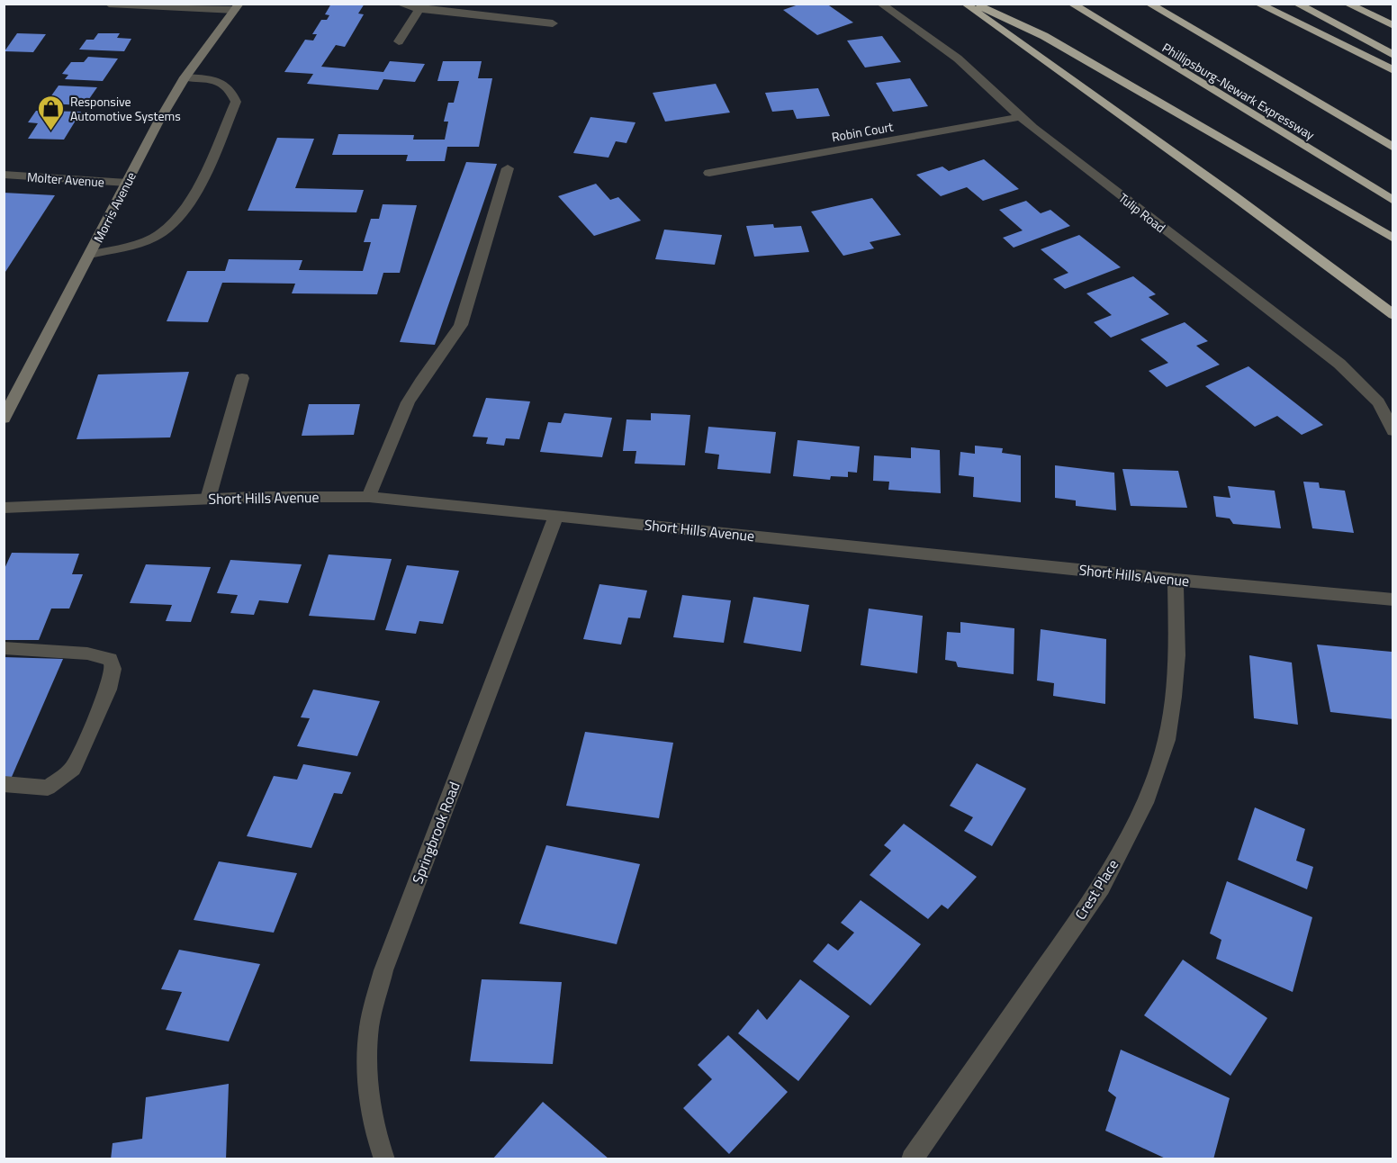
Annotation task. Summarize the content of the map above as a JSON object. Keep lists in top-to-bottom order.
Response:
{
  "streets": {
    "highway": ["Phillipsburg-Newark Expressway"],
    "main road": ["Morris Avenue"],
    "street": [
      "Robin Court",
      "Molter Avenue",
      "Tulip Road",
      "Short Hills Avenue",
      "Springbrook Road",
      "Crest Place"
    ]
  },
  "crossings": [
    ["Robin Court", "Tulip Road"],
    ["Molter Avenue", "Morris Avenue"],
    ["Short Hills Avenue", "Springbrook Road"],
    ["Short Hills Avenue", "Crest Place"]
  ],
  "places": {
    "shop": ["Responsive Automotive Systems"]
  }
}
